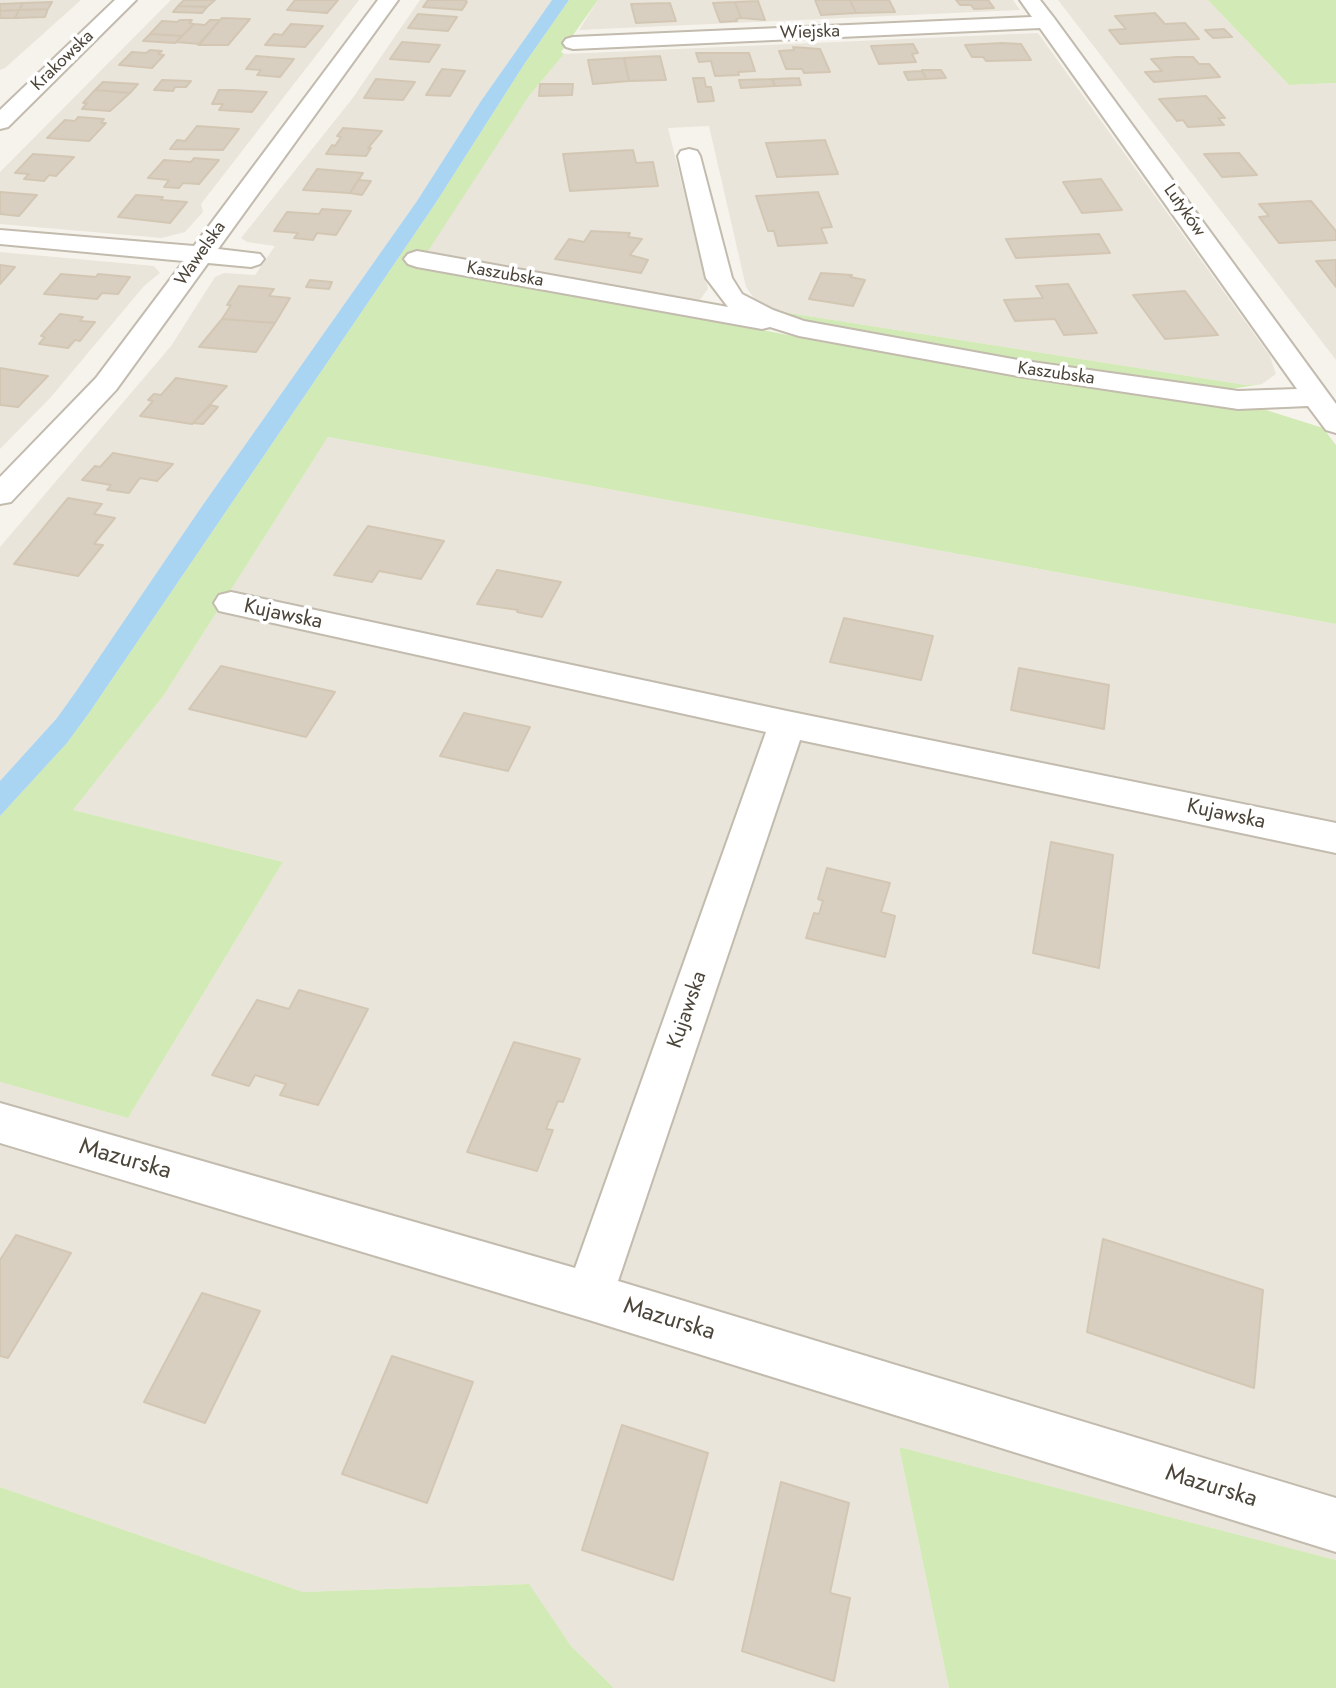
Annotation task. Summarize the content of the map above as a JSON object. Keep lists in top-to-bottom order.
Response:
{
  "streets": {
    "street": [
      "Wiejska",
      "Krakowska",
      "Lutyków",
      "Wawelska",
      "Kaszubska",
      "Kujawska",
      "Mazurska"
    ]
  },
  "crossings": [
    ["Wiejska", "Lutyków"],
    ["Lutyków", "Kaszubska"],
    ["Kujawska", "Mazurska"]
  ]
}
